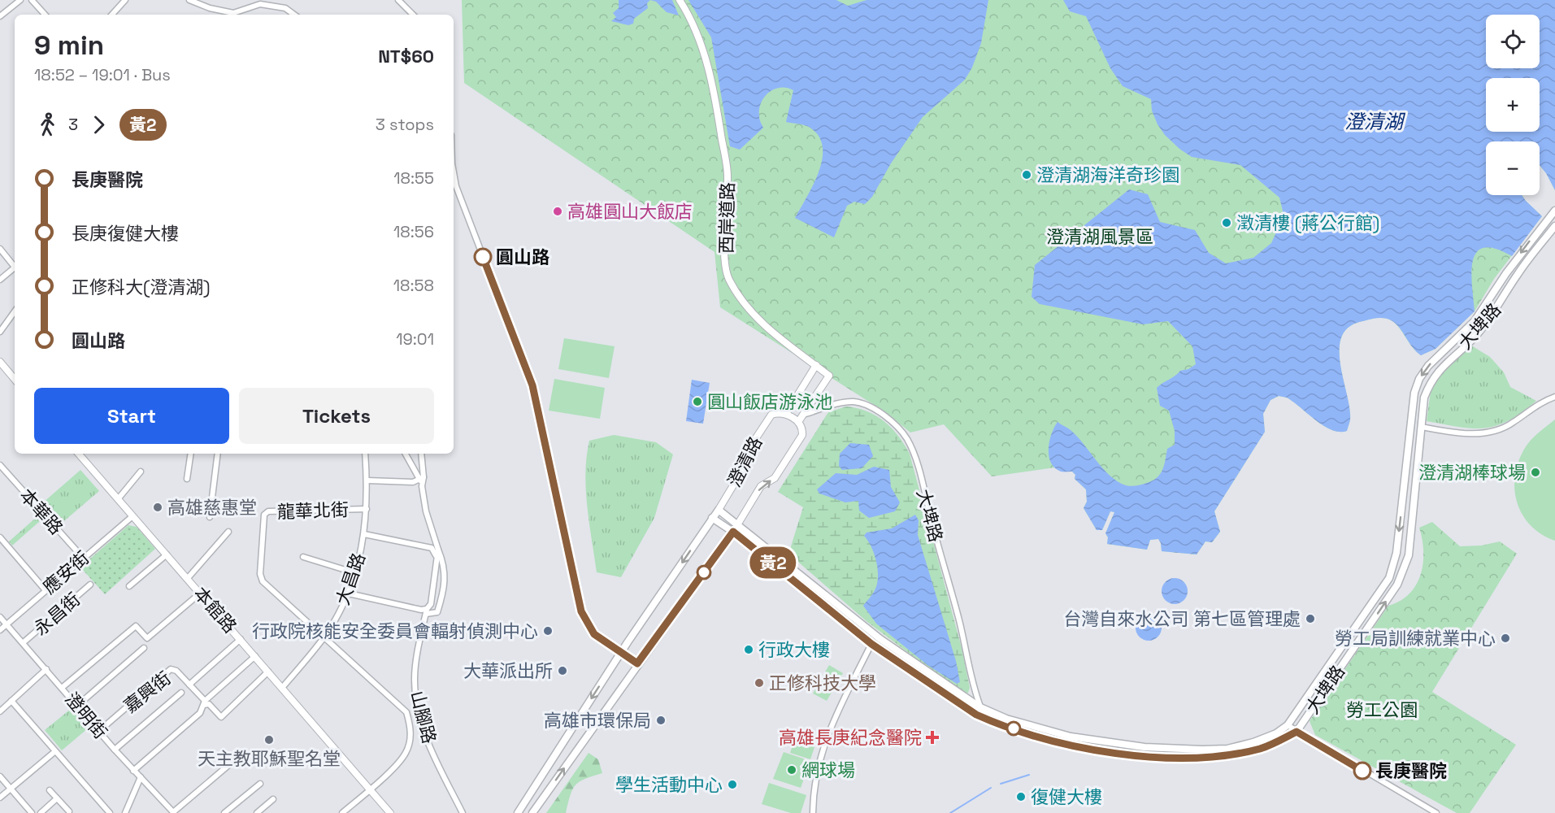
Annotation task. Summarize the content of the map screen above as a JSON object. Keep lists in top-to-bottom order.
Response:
{
  "streets": {
    "main road": ["大埤路", "澄清路"],
    "street": [
      "西岸道路",
      "龍華北街",
      "本華路",
      "應安街",
      "大昌路",
      "本館路",
      "永昌街",
      "嘉興街",
      "澄明街",
      "山腳路"
    ]
  },
  "crossings": [
    ["西岸道路", "大埤路"],
    ["大埤路", "澄清路"],
    ["龍華北街", "大昌路"],
    ["本華路", "應安街"],
    ["應安街", "本館路"],
    ["應安街", "澄明街"],
    ["大昌路", "本館路"],
    ["本館路", "嘉興街"],
    ["永昌街", "澄明街"],
    ["嘉興街", "澄明街"]
  ],
  "water": ["澄清湖"],
  "parks": ["澄清湖風景區", "勞工公園"],
  "places": {
    "other": [
      "澄清湖海洋奇珍園",
      "高雄圓山大飯店",
      "澂清樓 (蔣公行館)",
      "圓山路",
      "圓山飯店游泳池",
      "澄清湖棒球場",
      "高雄慈惠堂",
      "台灣自來水公司 第七區管理處",
      "行政院核能安全委員會輻射偵測中心",
      "勞工局訓練就業中心",
      "行政大樓",
      "大華派出所",
      "正修科技大學",
      "高雄市環保局",
      "天主教耶穌聖名堂",
      "網球場",
      "長庚醫院",
      "學生活動中心",
      "復健大樓"
    ],
    "health": ["高雄長庚紀念醫院"]
  },
  "lines": ["bus line 黃2"],
  "page": {
    "on_map": "黃2",
    "map_buttons": ["+", "−"],
    "heading": ["9 min", "18:52 – 19:01 · Bus", "NT$60"],
    "legs": ["3", "黃2", "3 stops"],
    "list": [
      {
        "name": "長庚醫院",
        "value": "18:55"
      },
      {
        "name": "長庚復健大樓",
        "value": "18:56"
      },
      {
        "name": "正修科大(澄清湖)",
        "value": "18:58"
      },
      {
        "name": "圓山路",
        "value": "19:01"
      }
    ],
    "buttons": ["Start", "Tickets"]
  }
}
